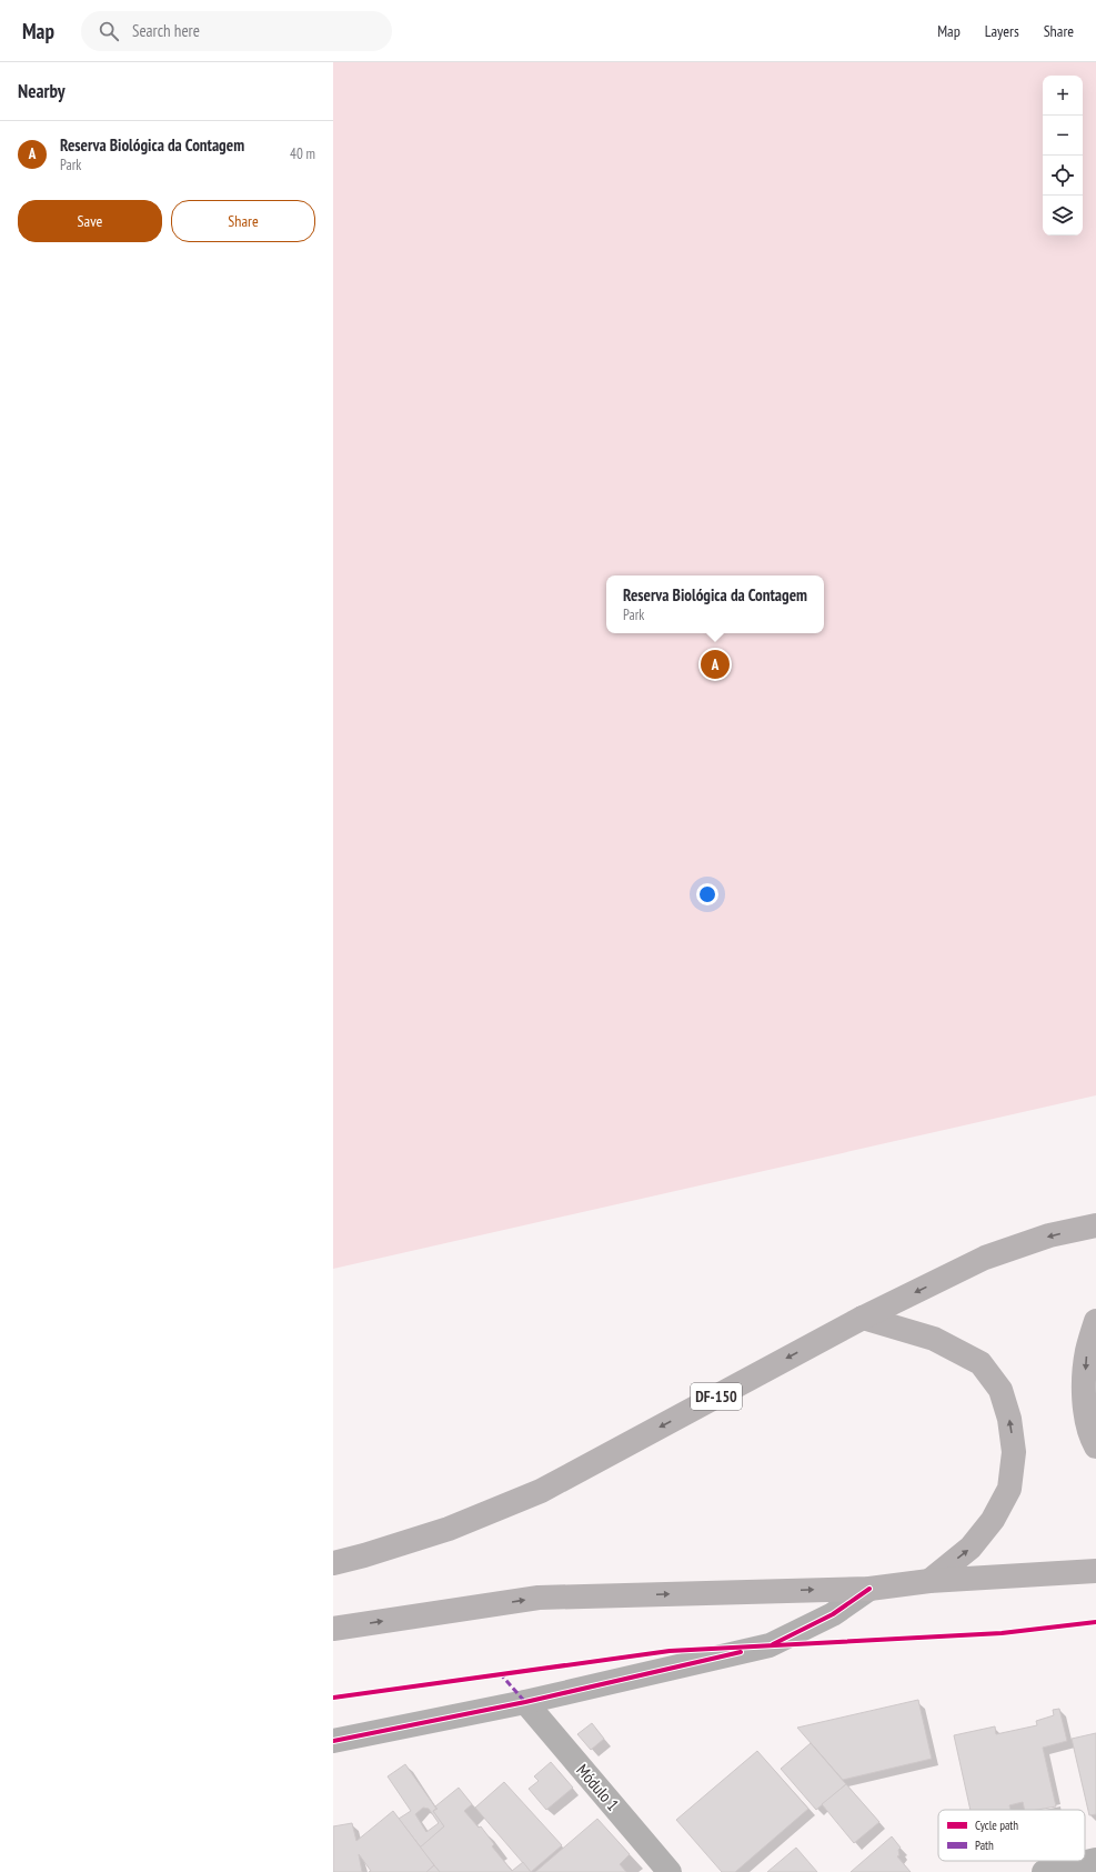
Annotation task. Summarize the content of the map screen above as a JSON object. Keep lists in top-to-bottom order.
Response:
{
  "streets": {
    "main road": ["DF-150"],
    "street": ["Módulo 1"]
  },
  "legend": ["Cycle path", "Path"],
  "page": {
    "header": "Map",
    "search": "Search here",
    "nav": ["Map", "Layers", "Share"],
    "heading": "Nearby",
    "map_buttons": ["+", "−"],
    "list": [
      {
        "mark": "A",
        "name": "Reserva Biológica da Contagem",
        "note": "Park",
        "value": "40 m"
      }
    ],
    "buttons": ["Save", "Share"],
    "popup": ["Reserva Biológica da Contagem", "Park"],
    "pins": "A"
  }
}
